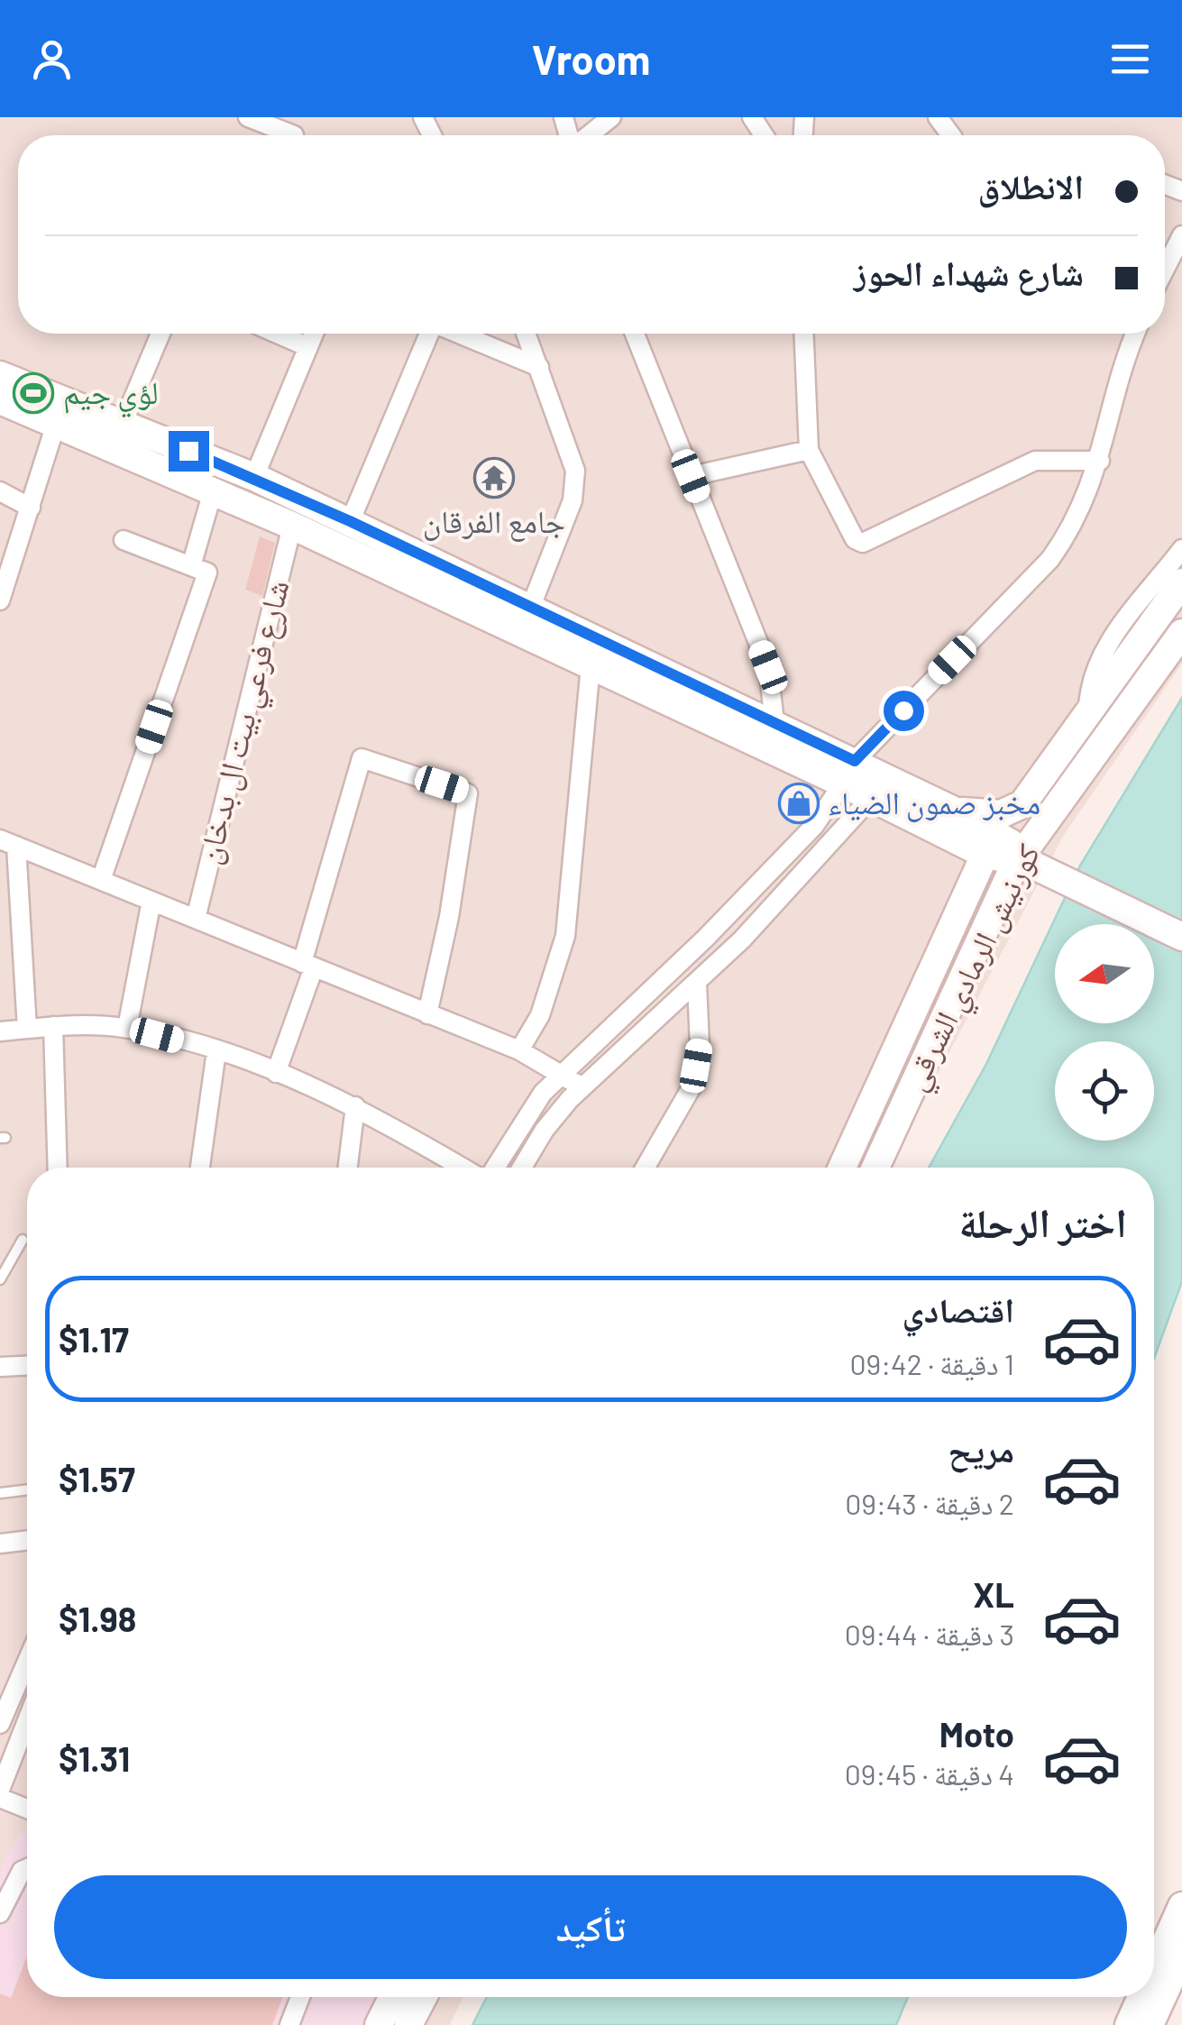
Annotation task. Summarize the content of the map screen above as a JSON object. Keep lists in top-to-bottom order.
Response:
{
  "streets": {
    "main road": ["كورنيش الرمادي الشرقي"],
    "street": ["شارع فرعي بيت ال بدخان"]
  },
  "places": {
    "sports": ["لؤي جيم"],
    "temple": ["جامع الفرقان"],
    "shop": ["مخبز صمون الضياء"]
  },
  "north": "left",
  "page": {
    "header": "Vroom",
    "banner": ["الانطلاق", "شارع شهداء الحوز"],
    "heading": "اختر الرحلة",
    "list": [
      {
        "name": "اقتصادي",
        "note": "1 دقيقة · 09:42",
        "value": "$1.17"
      },
      {
        "name": "مريح",
        "note": "2 دقيقة · 09:43",
        "value": "$1.57"
      },
      {
        "name": "XL",
        "note": "3 دقيقة · 09:44",
        "value": "$1.98"
      },
      {
        "name": "Moto",
        "note": "4 دقيقة · 09:45",
        "value": "$1.31"
      }
    ],
    "buttons": "تأكيد"
  }
}
